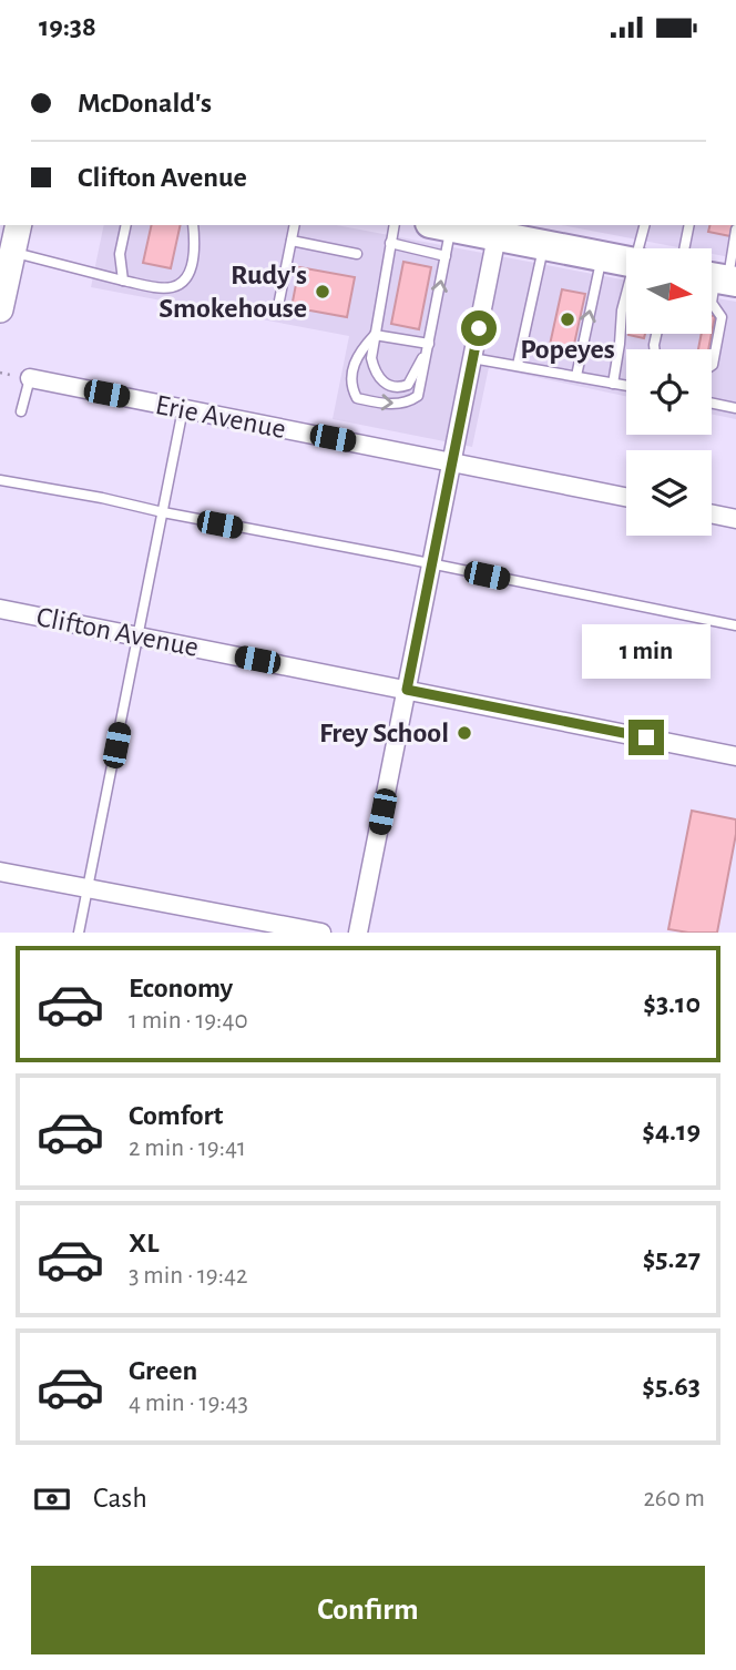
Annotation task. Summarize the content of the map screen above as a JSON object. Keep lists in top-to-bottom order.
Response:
{
  "streets": {
    "street": ["Erie Avenue", "Clifton Avenue"]
  },
  "places": ["Rudy's Smokehouse", "Popeyes", "Frey School"],
  "north": "right",
  "page": {
    "status": "19:38",
    "banner": ["McDonald's", "Clifton Avenue"],
    "bubble": "1 min",
    "list": [
      {
        "name": "Economy",
        "note": "1 min · 19:40",
        "value": "$3.10"
      },
      {
        "name": "Comfort",
        "note": "2 min · 19:41",
        "value": "$4.19"
      },
      {
        "name": "XL",
        "note": "3 min · 19:42",
        "value": "$5.27"
      },
      {
        "name": "Green",
        "note": "4 min · 19:43",
        "value": "$5.63"
      }
    ],
    "pay": ["Cash", "260 m"],
    "buttons": "Confirm"
  }
}
